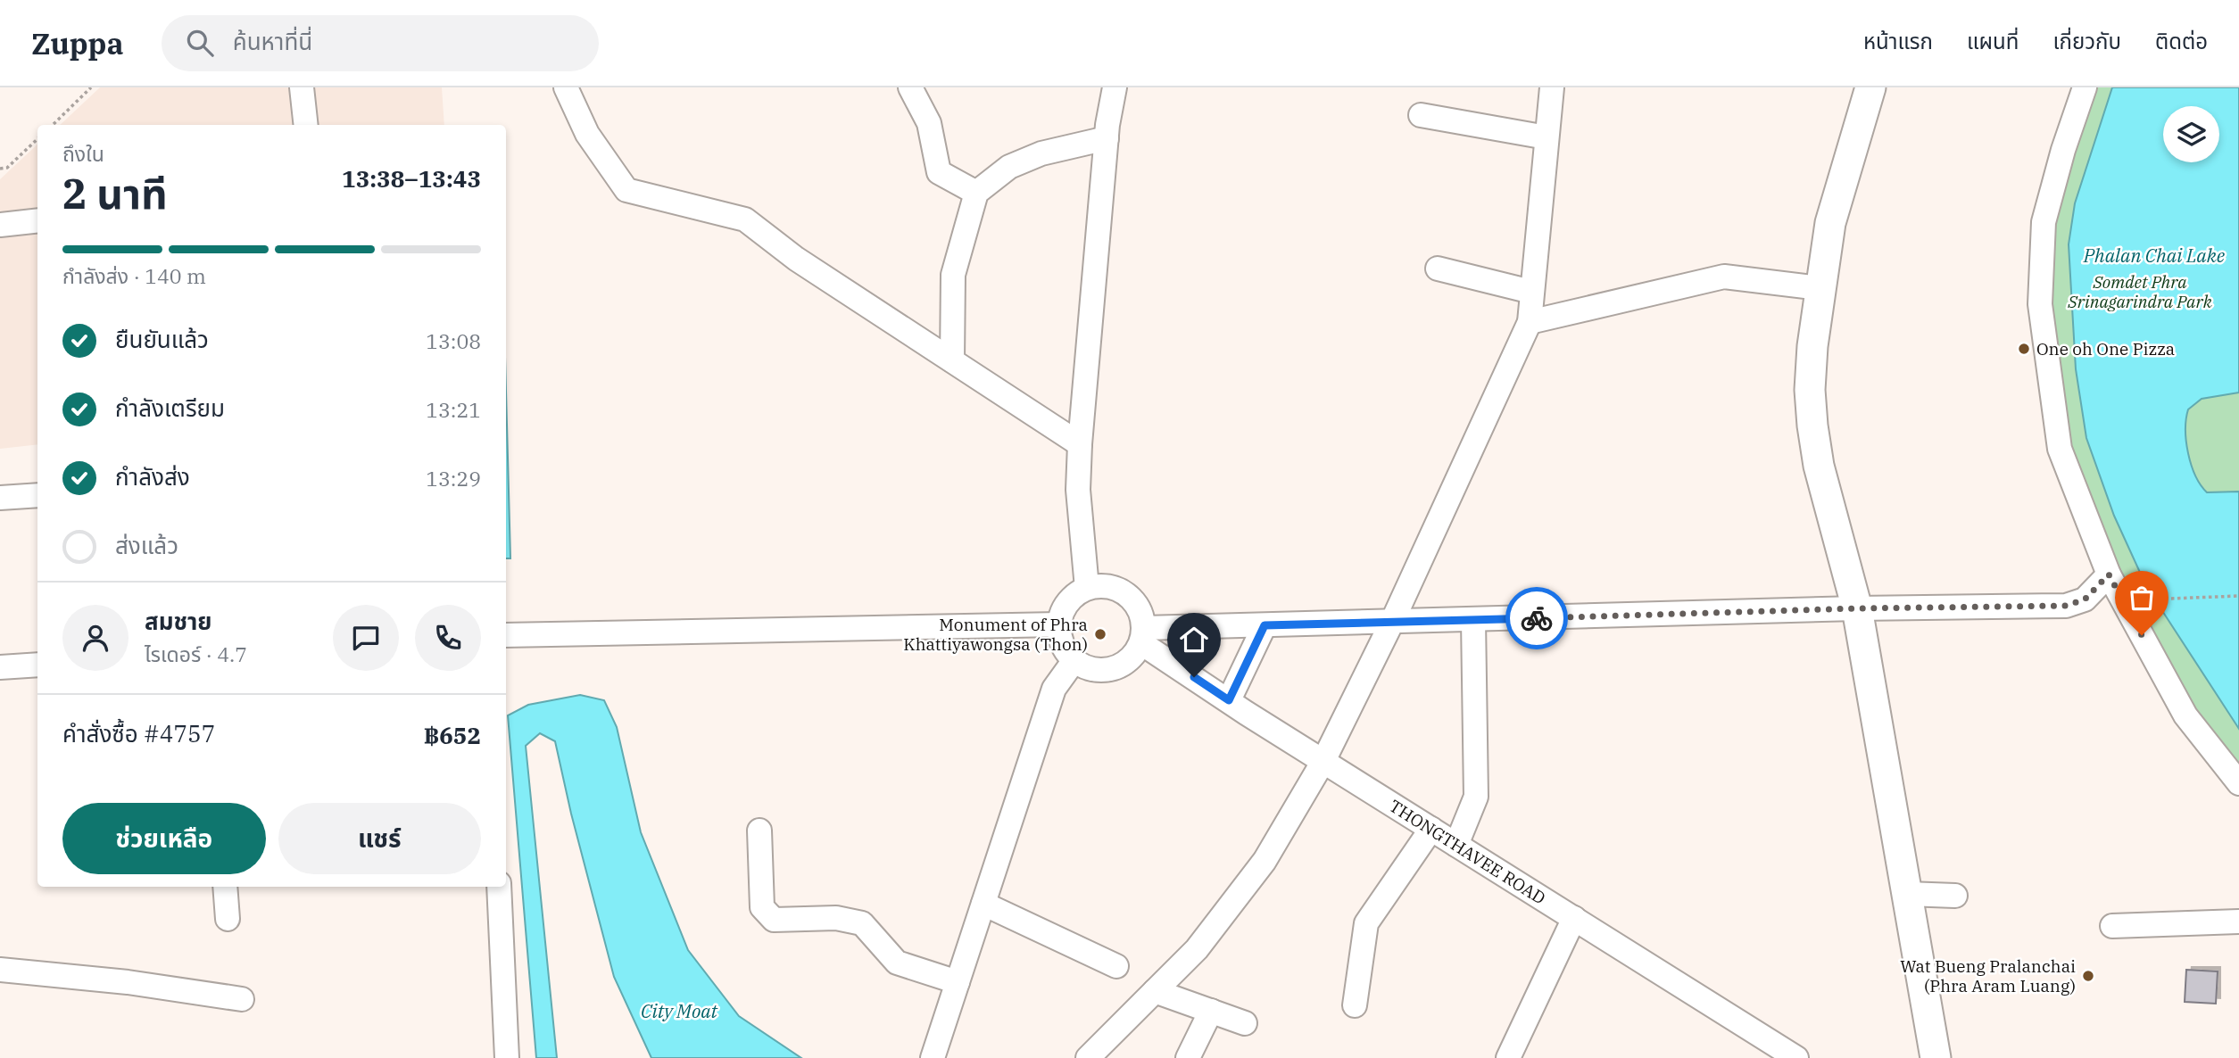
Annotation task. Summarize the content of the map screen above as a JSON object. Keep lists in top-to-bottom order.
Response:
{
  "streets": {
    "street": ["THONGTHAVEE ROAD"]
  },
  "water": ["Phalan Chai Lake", "City Moat"],
  "parks": ["Somdet Phra Srinagarindra Park"],
  "places": ["One oh One Pizza", "Monument of Phra Khattiyawongsa (Thon)", "Wat Bueng Pralanchai (Phra Aram Luang)"],
  "page": {
    "header": "Zuppa",
    "search": "ค้นหาที่นี่",
    "nav": [
      "หน้าแรก",
      "แผนที่",
      "เกี่ยวกับ",
      "ติดต่อ"
    ],
    "heading": ["2 นาที", "ถึงใน", "13:38–13:43"],
    "panel": [
      "สมชาย",
      "ไรเดอร์ · 4.7",
      "คำสั่งซื้อ #4757",
      "฿652"
    ],
    "bar": "กำลังส่ง · 140 m",
    "list": [
      ["ยืนยันแล้ว", "13:08"],
      ["กำลังเตรียม", "13:21"],
      ["กำลังส่ง", "13:29"],
      "ส่งแล้ว"
    ],
    "buttons": ["ช่วยเหลือ", "แชร์"]
  }
}
